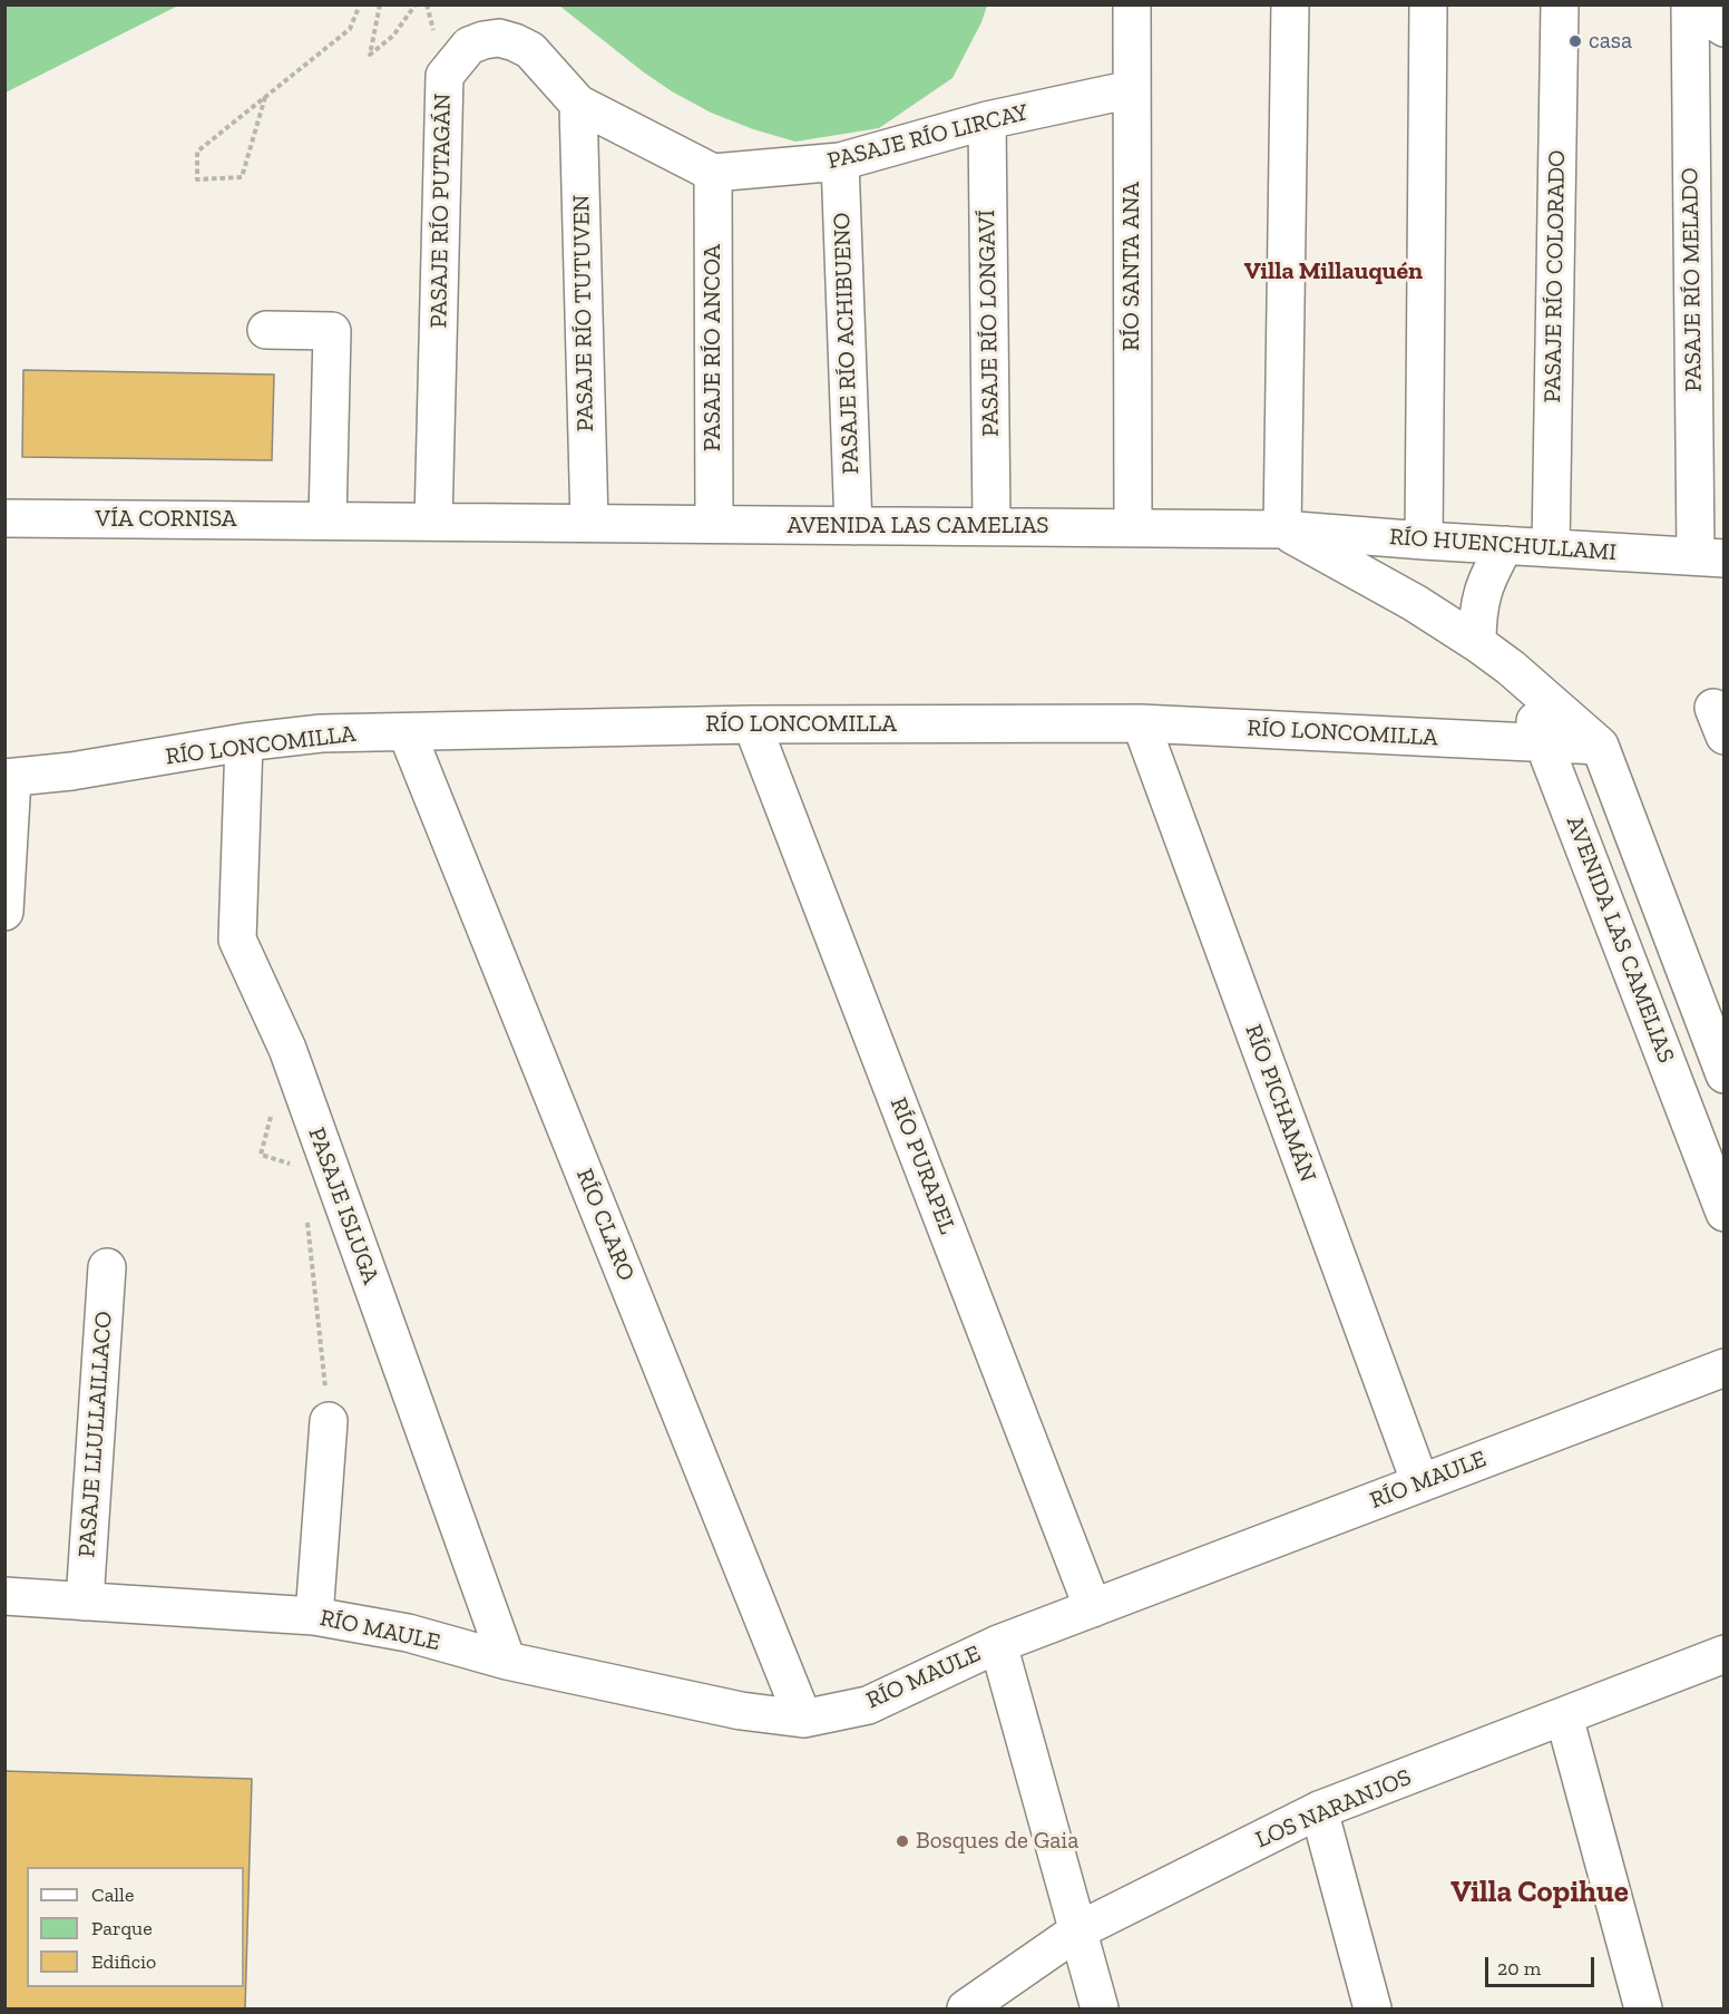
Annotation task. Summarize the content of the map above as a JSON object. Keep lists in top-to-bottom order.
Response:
{
  "streets": {
    "street": [
      "PASAJE RÍO LIRCAY",
      "PASAJE RÍO PUTAGÁN",
      "RÍO SANTA ANA",
      "PASAJE RÍO COLORADO",
      "PASAJE RÍO MELADO",
      "PASAJE RÍO TUTUVEN",
      "PASAJE RÍO LONGAVÍ",
      "PASAJE RÍO ACHIBUENO",
      "PASAJE RÍO ANCOA",
      "VÍA CORNISA",
      "AVENIDA LAS CAMELIAS",
      "RÍO HUENCHULLAMI",
      "RÍO LONCOMILLA",
      "RÍO PICHAMÁN",
      "RÍO PURAPEL",
      "PASAJE ISLUGA",
      "RÍO CLARO",
      "PASAJE LLULLAILLACO",
      "RÍO MAULE",
      "LOS NARANJOS"
    ]
  },
  "crossings": [
    ["PASAJE RÍO LIRCAY", "RÍO SANTA ANA"],
    ["PASAJE RÍO LIRCAY", "PASAJE RÍO LONGAVÍ"],
    ["PASAJE RÍO LIRCAY", "PASAJE RÍO ACHIBUENO"],
    ["PASAJE RÍO LIRCAY", "PASAJE RÍO ANCOA"],
    ["PASAJE RÍO PUTAGÁN", "PASAJE RÍO TUTUVEN"],
    ["PASAJE RÍO PUTAGÁN", "AVENIDA LAS CAMELIAS"],
    ["RÍO SANTA ANA", "AVENIDA LAS CAMELIAS"],
    ["PASAJE RÍO COLORADO", "RÍO HUENCHULLAMI"],
    ["PASAJE RÍO MELADO", "RÍO HUENCHULLAMI"],
    ["PASAJE RÍO TUTUVEN", "AVENIDA LAS CAMELIAS"],
    ["PASAJE RÍO LONGAVÍ", "AVENIDA LAS CAMELIAS"],
    ["PASAJE RÍO ACHIBUENO", "AVENIDA LAS CAMELIAS"],
    ["PASAJE RÍO ANCOA", "AVENIDA LAS CAMELIAS"],
    ["VÍA CORNISA", "AVENIDA LAS CAMELIAS"],
    ["AVENIDA LAS CAMELIAS", "RÍO HUENCHULLAMI"],
    ["AVENIDA LAS CAMELIAS", "RÍO LONCOMILLA"],
    ["RÍO LONCOMILLA", "RÍO PICHAMÁN"],
    ["RÍO LONCOMILLA", "RÍO PURAPEL"],
    ["RÍO LONCOMILLA", "PASAJE ISLUGA"],
    ["RÍO LONCOMILLA", "RÍO CLARO"],
    ["RÍO PICHAMÁN", "RÍO MAULE"],
    ["RÍO PURAPEL", "RÍO MAULE"],
    ["PASAJE ISLUGA", "RÍO MAULE"],
    ["RÍO CLARO", "RÍO MAULE"],
    ["PASAJE LLULLAILLACO", "RÍO MAULE"]
  ],
  "districts": ["Villa Millauquén", "Villa Copihue"],
  "places": ["casa", "Bosques de Gaia"],
  "legend": ["Calle", "Parque", "Edificio"],
  "scale_bar": "20 m"
}
